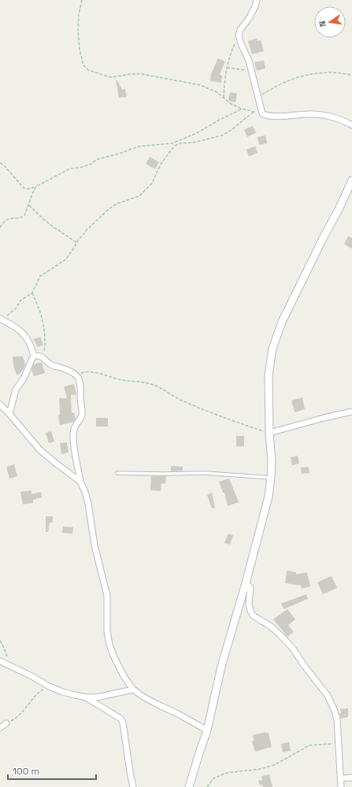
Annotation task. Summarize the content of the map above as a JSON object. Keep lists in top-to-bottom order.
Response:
{
  "scale_bar": "100 m",
  "north": "left"
}
